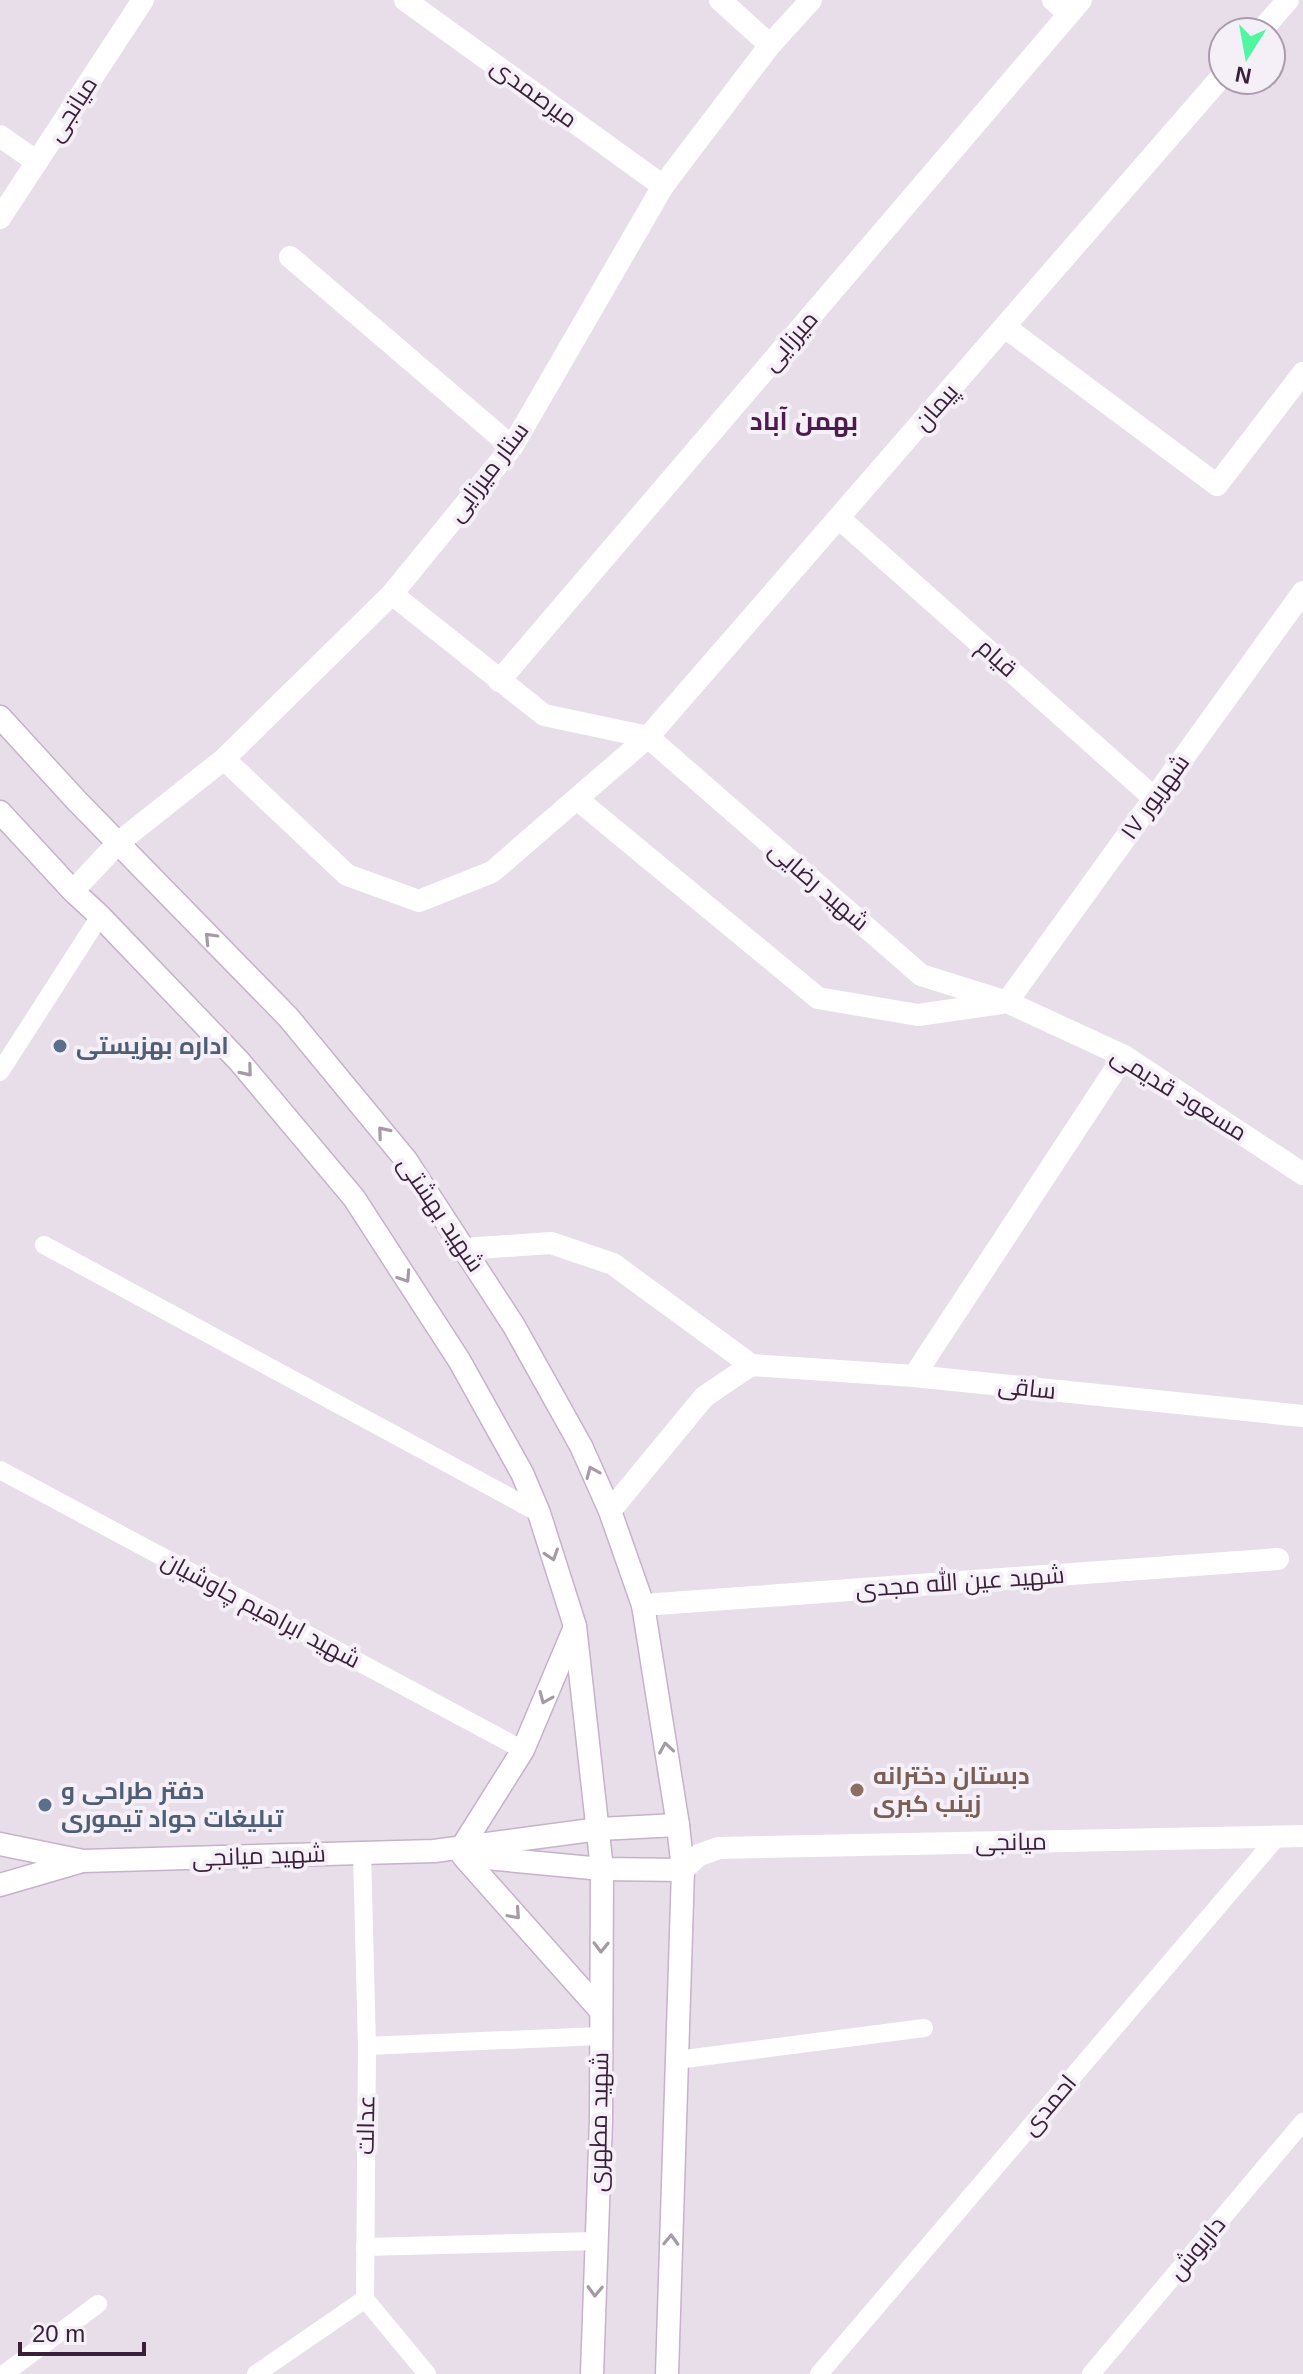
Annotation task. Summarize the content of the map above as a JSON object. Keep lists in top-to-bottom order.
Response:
{
  "streets": {
    "street": [
      "میرصمدی",
      "میانجی",
      "میرزایی",
      "پیمان",
      "ستار میرزایی",
      "قیام",
      "۱۷ شهریور",
      "شهید رضایی",
      "مسعود قدیمی",
      "شهید بهشتی",
      "ساقی",
      "شهید عین الله مجدی",
      "شهید میانجی",
      "شهید مطهری"
    ],
    "lane": [
      "شهید ابراهیم چاوشیان",
      "احمدی",
      "عدالت",
      "داریوش"
    ]
  },
  "crossings": [
    ["میرصمدی", "ستار میرزایی"],
    ["میانجی", "شهید بهشتی"],
    ["میانجی", "شهید میانجی"],
    ["میانجی", "احمدی"],
    ["پیمان", "ستار میرزایی"],
    ["پیمان", "قیام"],
    ["پیمان", "شهید رضایی"],
    ["ستار میرزایی", "شهید بهشتی"],
    ["قیام", "۱۷ شهریور"],
    ["۱۷ شهریور", "شهید رضایی"],
    ["۱۷ شهریور", "مسعود قدیمی"],
    ["شهید رضایی", "مسعود قدیمی"],
    ["شهید بهشتی", "شهید عین الله مجدی"],
    ["شهید بهشتی", "شهید میانجی"],
    ["شهید میانجی", "شهید مطهری"],
    ["شهید میانجی", "عدالت"]
  ],
  "districts": ["بهمن آباد"],
  "places": ["اداره بهزیستی", "دبستان دخترانه زینب کبری", "دفتر طراحی و تبلیغات جواد تیموری"],
  "scale_bar": "20 m",
  "north": "bottom"
}
